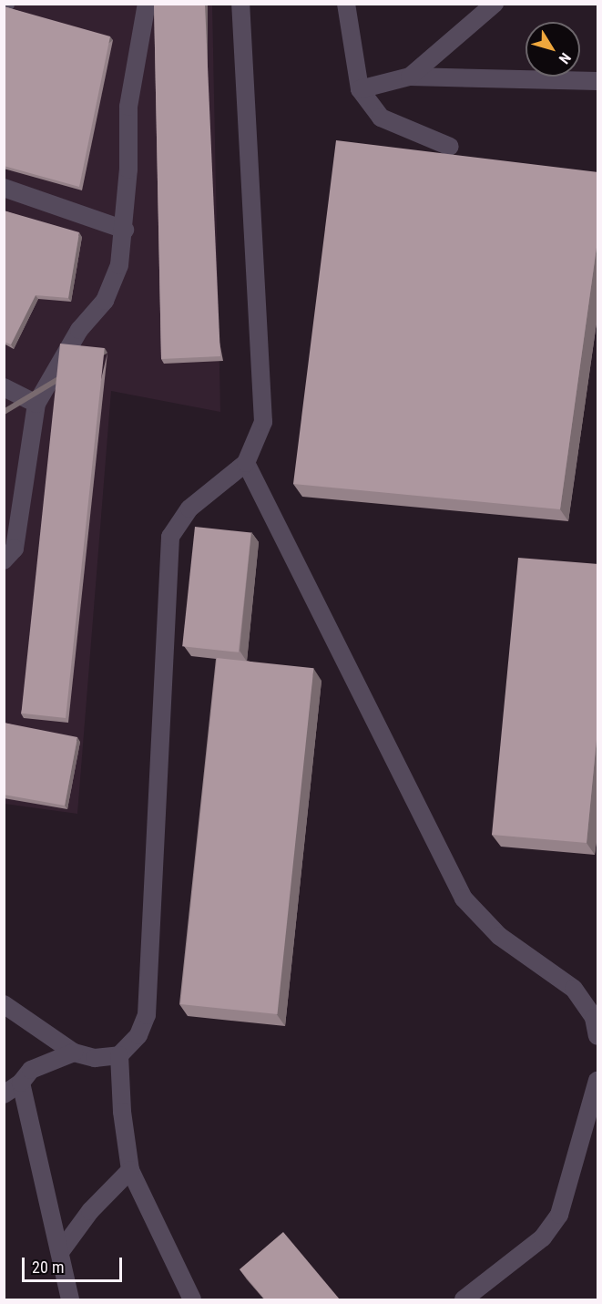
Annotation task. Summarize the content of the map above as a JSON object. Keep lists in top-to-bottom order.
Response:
{
  "scale_bar": "20 m",
  "north": "bottom right"
}
